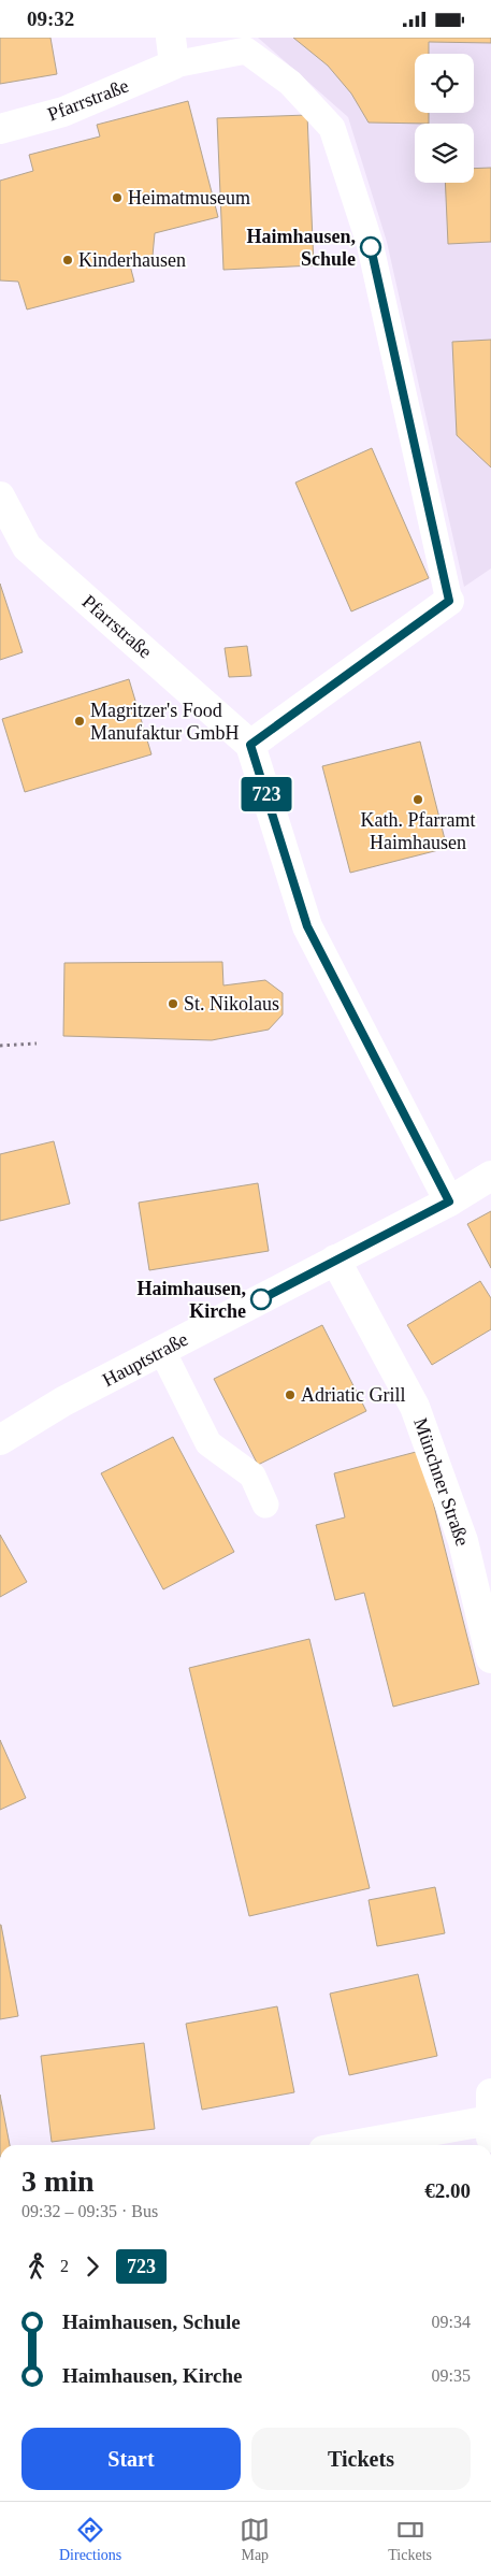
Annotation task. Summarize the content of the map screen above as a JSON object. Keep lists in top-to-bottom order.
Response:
{
  "streets": {
    "street": ["Pfarrstraße", "Hauptstraße", "Münchner Straße"]
  },
  "crossings": [
    ["Hauptstraße", "Münchner Straße"]
  ],
  "places": [
    "Heimatmuseum",
    "Haimhausen, Schule",
    "Kinderhausen",
    "Magritzer's Food Manufaktur GmbH",
    "Kath. Pfarramt Haimhausen",
    "St. Nikolaus",
    "Haimhausen, Kirche",
    "Adriatic Grill"
  ],
  "lines": ["bus line 723"],
  "page": {
    "status": "09:32",
    "on_map": "723",
    "heading": ["3 min", "09:32 – 09:35 · Bus", "€2.00"],
    "legs": ["2", "723"],
    "list": [
      {
        "name": "Haimhausen, Schule",
        "value": "09:34"
      },
      {
        "name": "Haimhausen, Kirche",
        "value": "09:35"
      }
    ],
    "buttons": ["Start", "Tickets"],
    "tabs": ["Directions", "Map", "Tickets"]
  }
}
